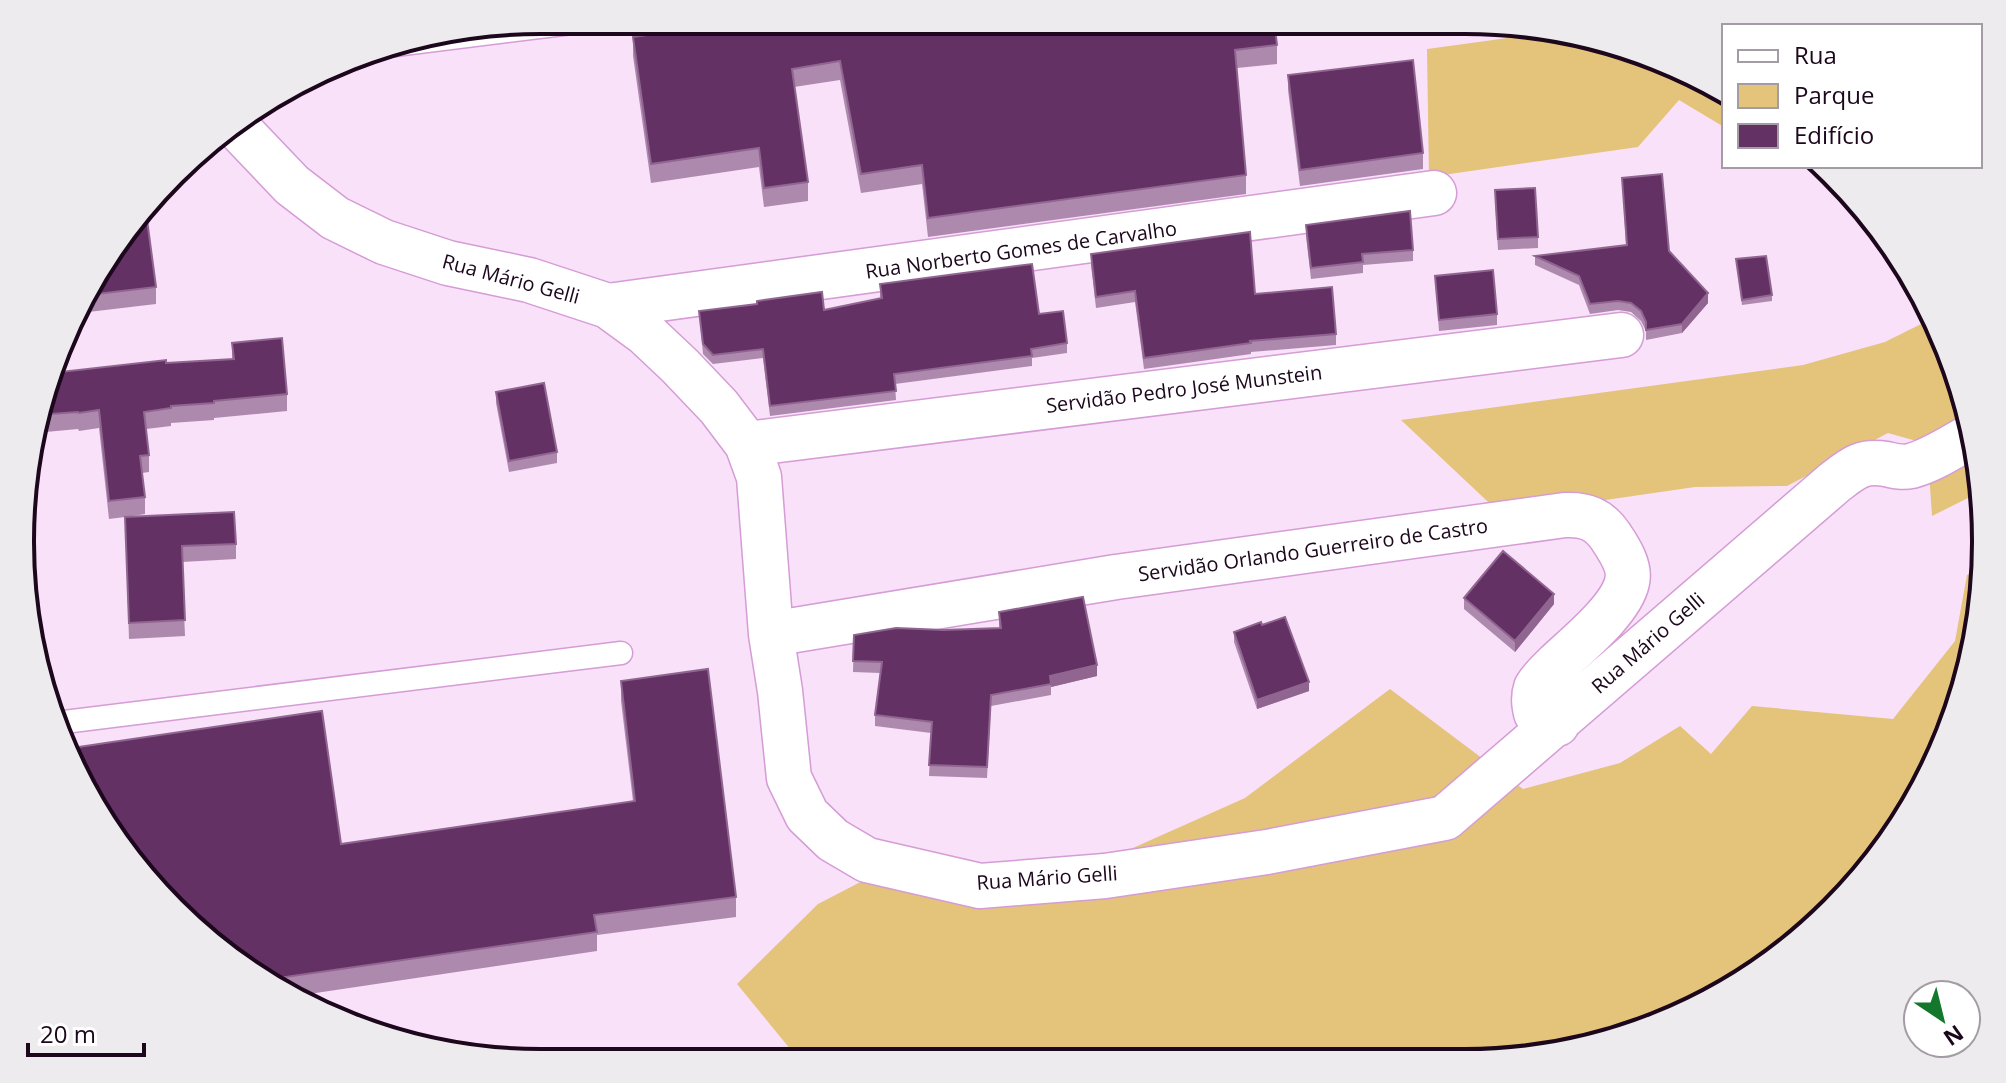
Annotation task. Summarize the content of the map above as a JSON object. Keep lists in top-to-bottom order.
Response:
{
  "streets": {
    "street": [
      "Rua Norberto Gomes de Carvalho",
      "Rua Mário Gelli",
      "Servidão Pedro José Munstein",
      "Servidão Orlando Guerreiro de Castro"
    ]
  },
  "crossings": [
    ["Rua Norberto Gomes de Carvalho", "Rua Mário Gelli"],
    ["Rua Mário Gelli", "Servidão Pedro José Munstein"],
    ["Rua Mário Gelli", "Servidão Orlando Guerreiro de Castro"]
  ],
  "legend": ["Rua", "Parque", "Edifício"],
  "scale_bar": "20 m",
  "north": "bottom right"
}
